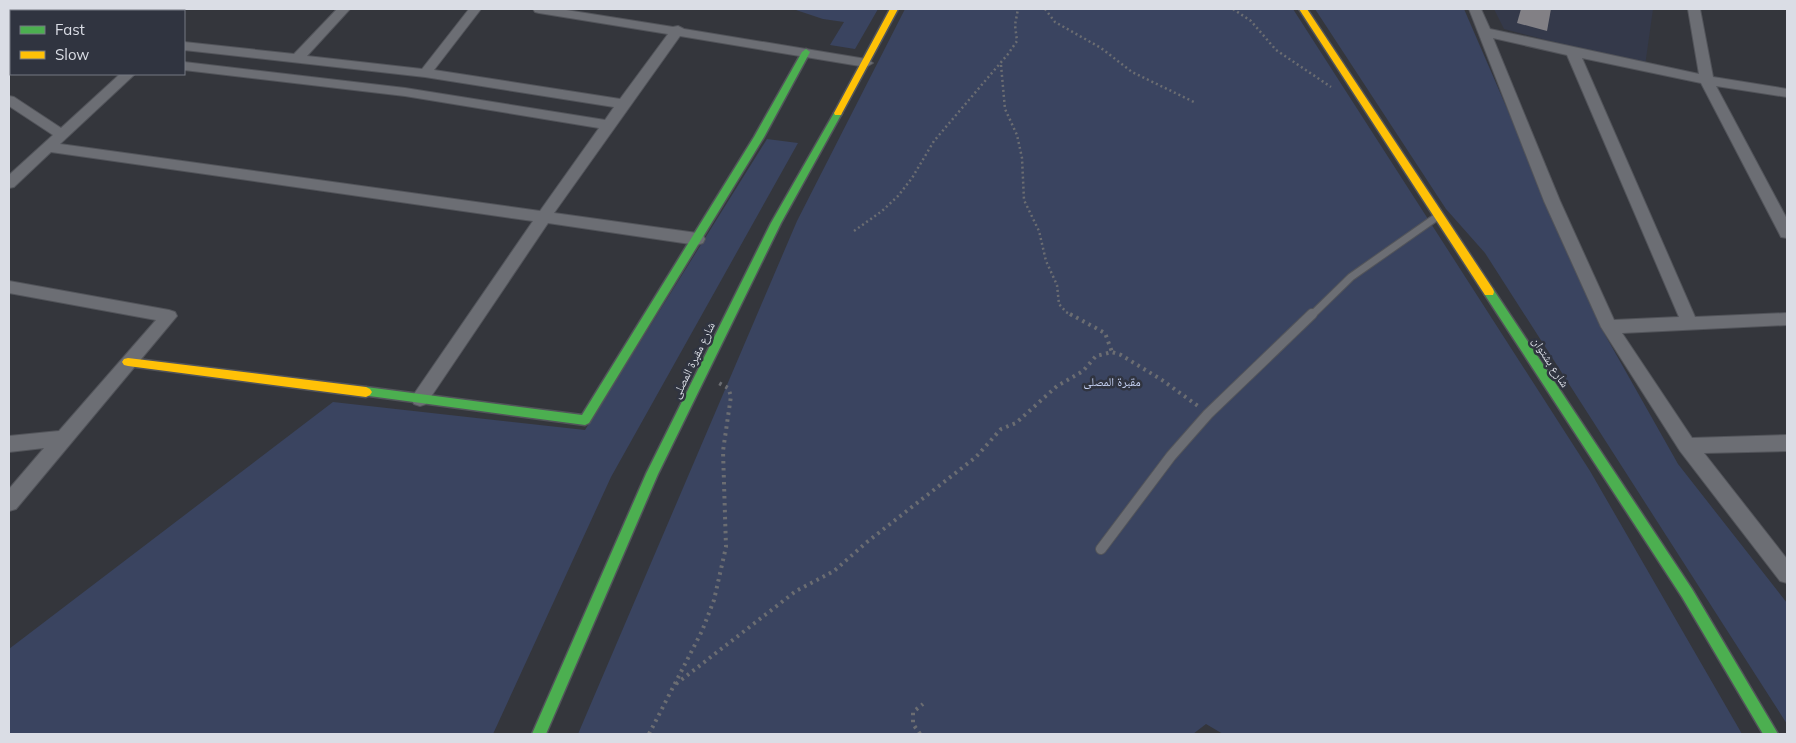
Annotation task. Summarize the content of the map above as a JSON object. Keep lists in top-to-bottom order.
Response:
{
  "streets": {
    "street": ["شارع مقبرة المصلى", "شارع بشتوان"]
  },
  "parks": ["مقبرة المصلى"],
  "legend": ["Fast", "Slow"]
}
